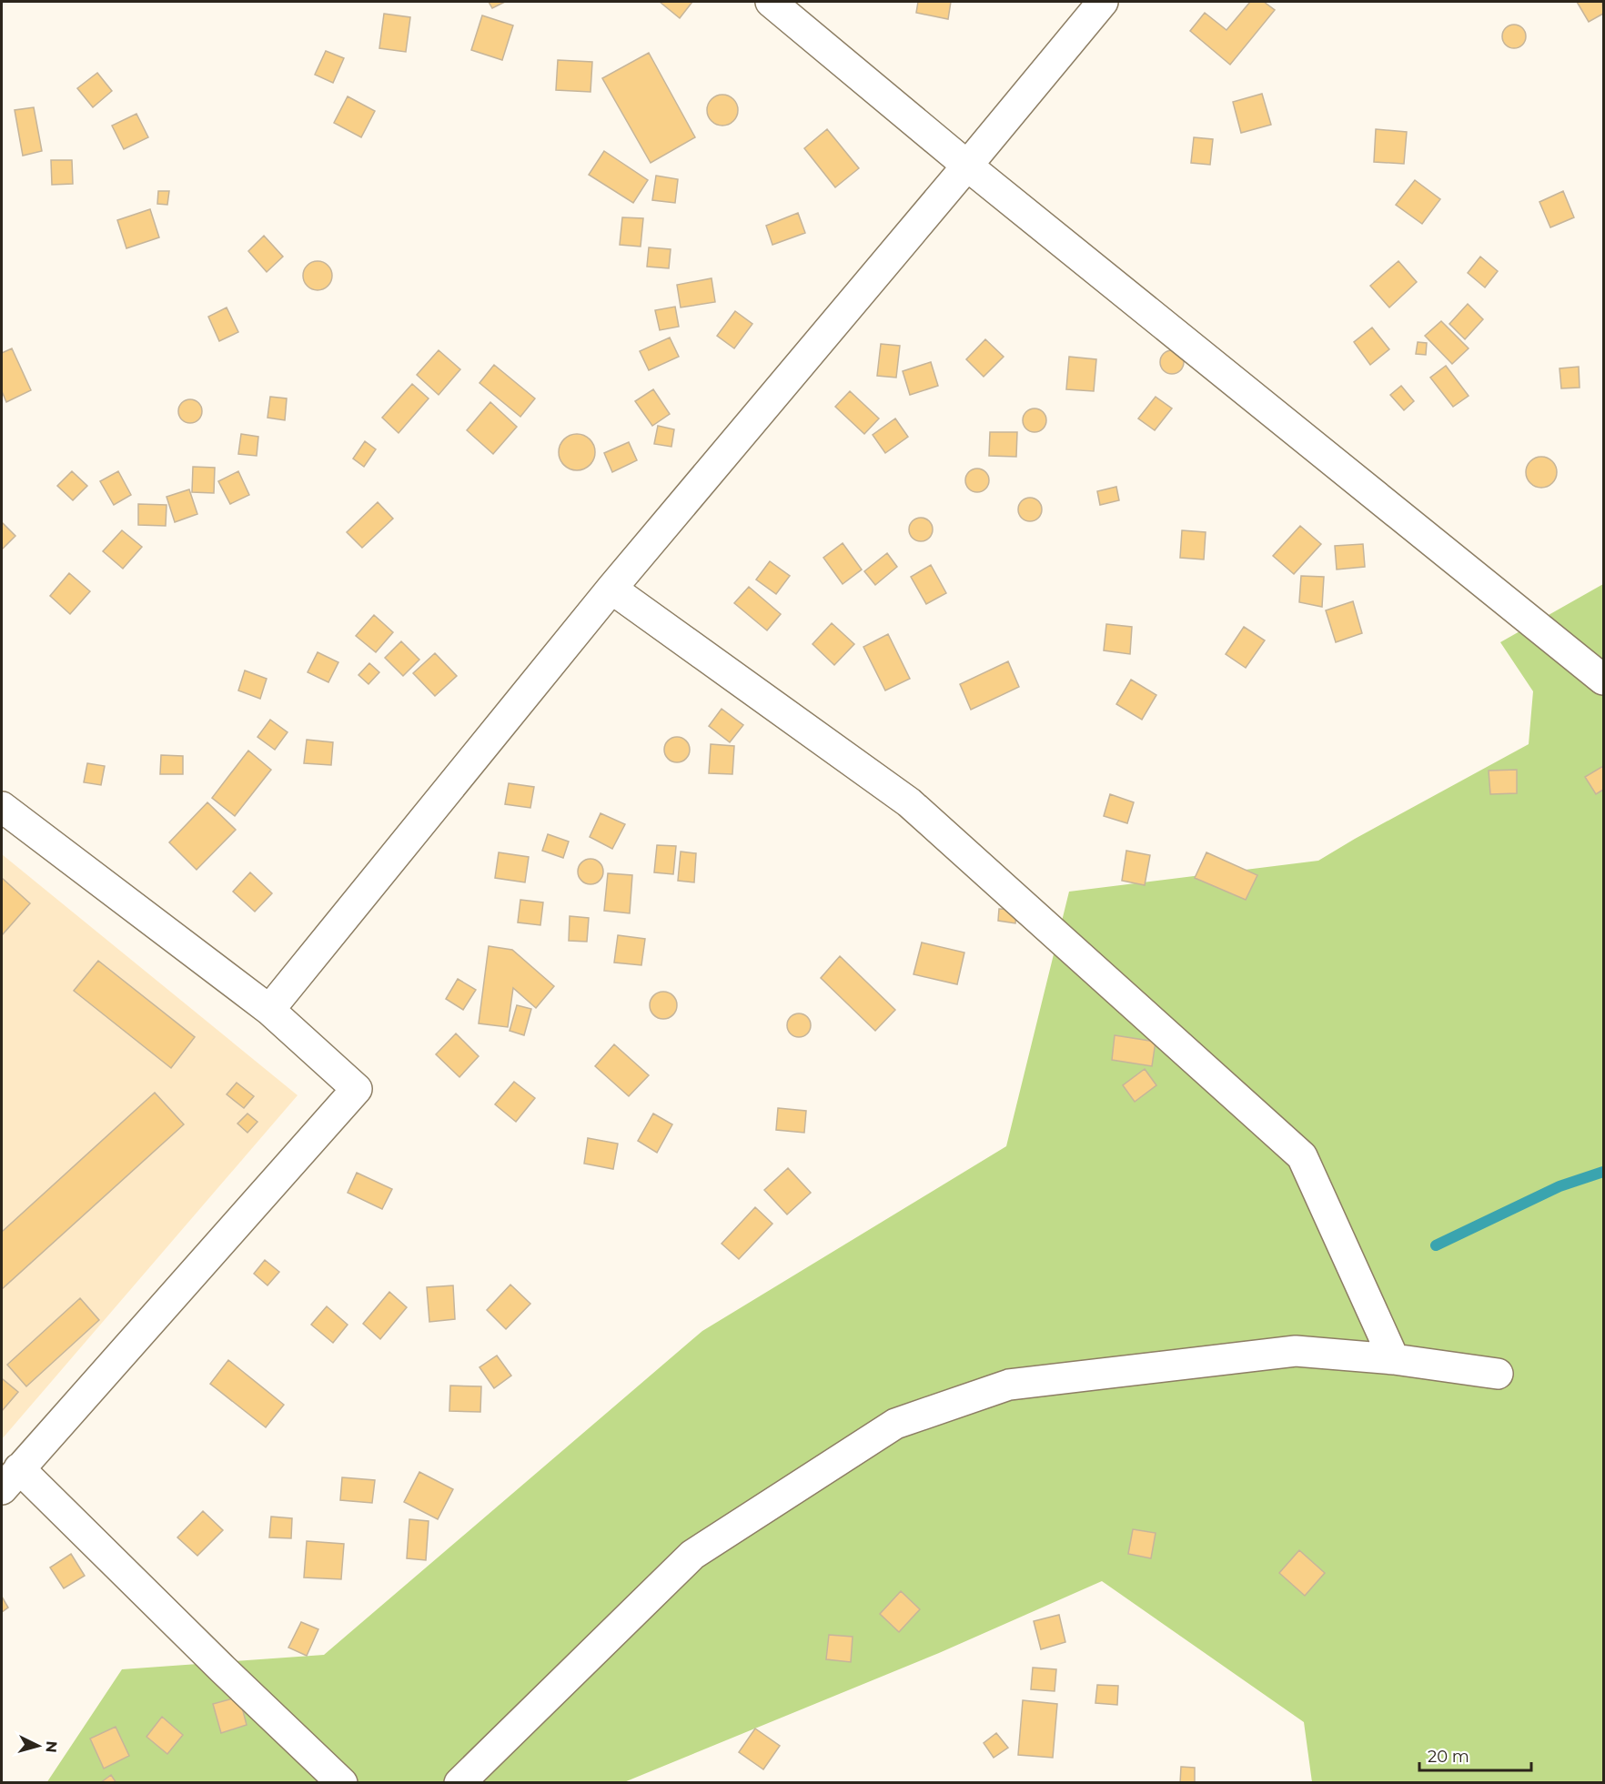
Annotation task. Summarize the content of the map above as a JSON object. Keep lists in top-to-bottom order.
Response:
{
  "scale_bar": "20 m",
  "north": "right"
}
